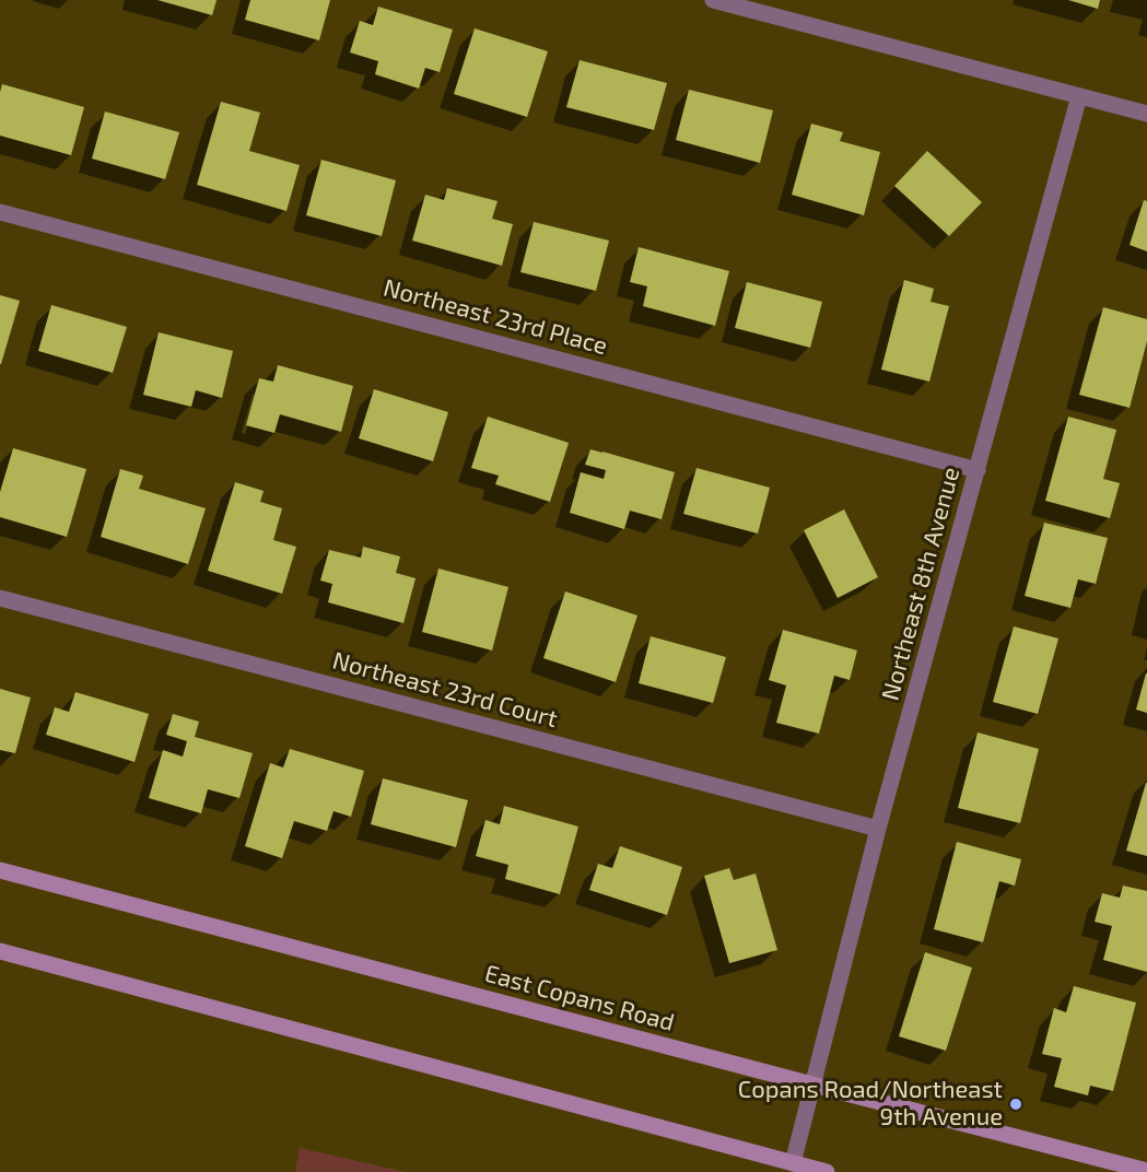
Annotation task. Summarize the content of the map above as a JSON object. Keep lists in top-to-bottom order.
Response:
{
  "streets": {
    "main road": ["East Copans Road"],
    "street": ["Northeast 23rd Place", "Northeast 8th Avenue", "Northeast 23rd Court"]
  },
  "crossings": [
    ["Northeast 23rd Place", "Northeast 8th Avenue"],
    ["Northeast 8th Avenue", "Northeast 23rd Court"],
    ["Northeast 8th Avenue", "East Copans Road"]
  ],
  "places": ["Copans Road/Northeast 9th Avenue"]
}
